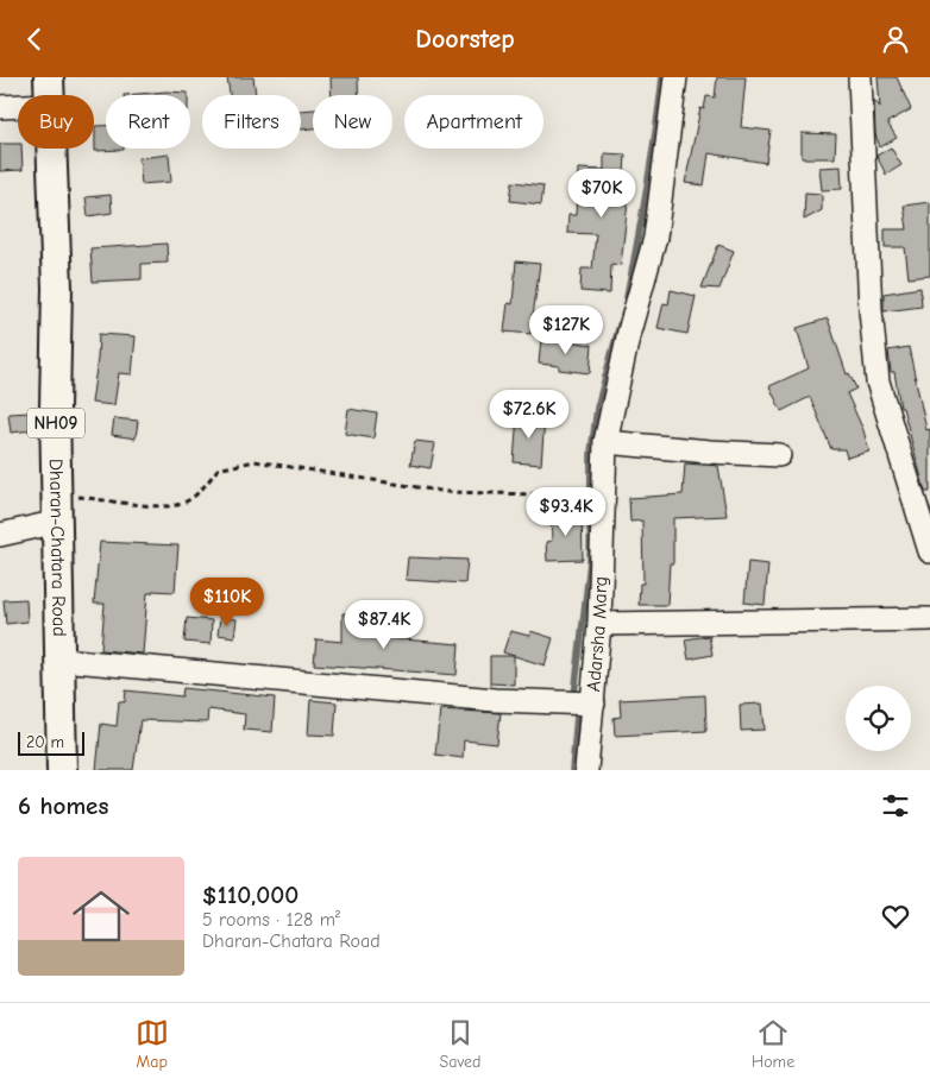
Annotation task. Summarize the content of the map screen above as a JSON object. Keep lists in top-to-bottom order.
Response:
{
  "streets": {
    "main road": ["NH09", "Dharan-Chatara Road"],
    "street": ["Adarsha Marg"]
  },
  "scale_bar": "20 m",
  "page": {
    "header": "Doorstep",
    "chip": [
      "Buy",
      "Rent",
      "Filters",
      "New",
      "Apartment"
    ],
    "price": [
      "$70K",
      "$127K",
      "$72.6K",
      "$93.4K",
      "$110K",
      "$87.4K"
    ],
    "scale": "20 m",
    "heading": "6 homes",
    "list": [
      {
        "name": "$110,000",
        "note": "5 rooms · 128 m² · Dharan-Chatara Road"
      }
    ],
    "tabs": ["Map", "Saved", "Home"]
  }
}
